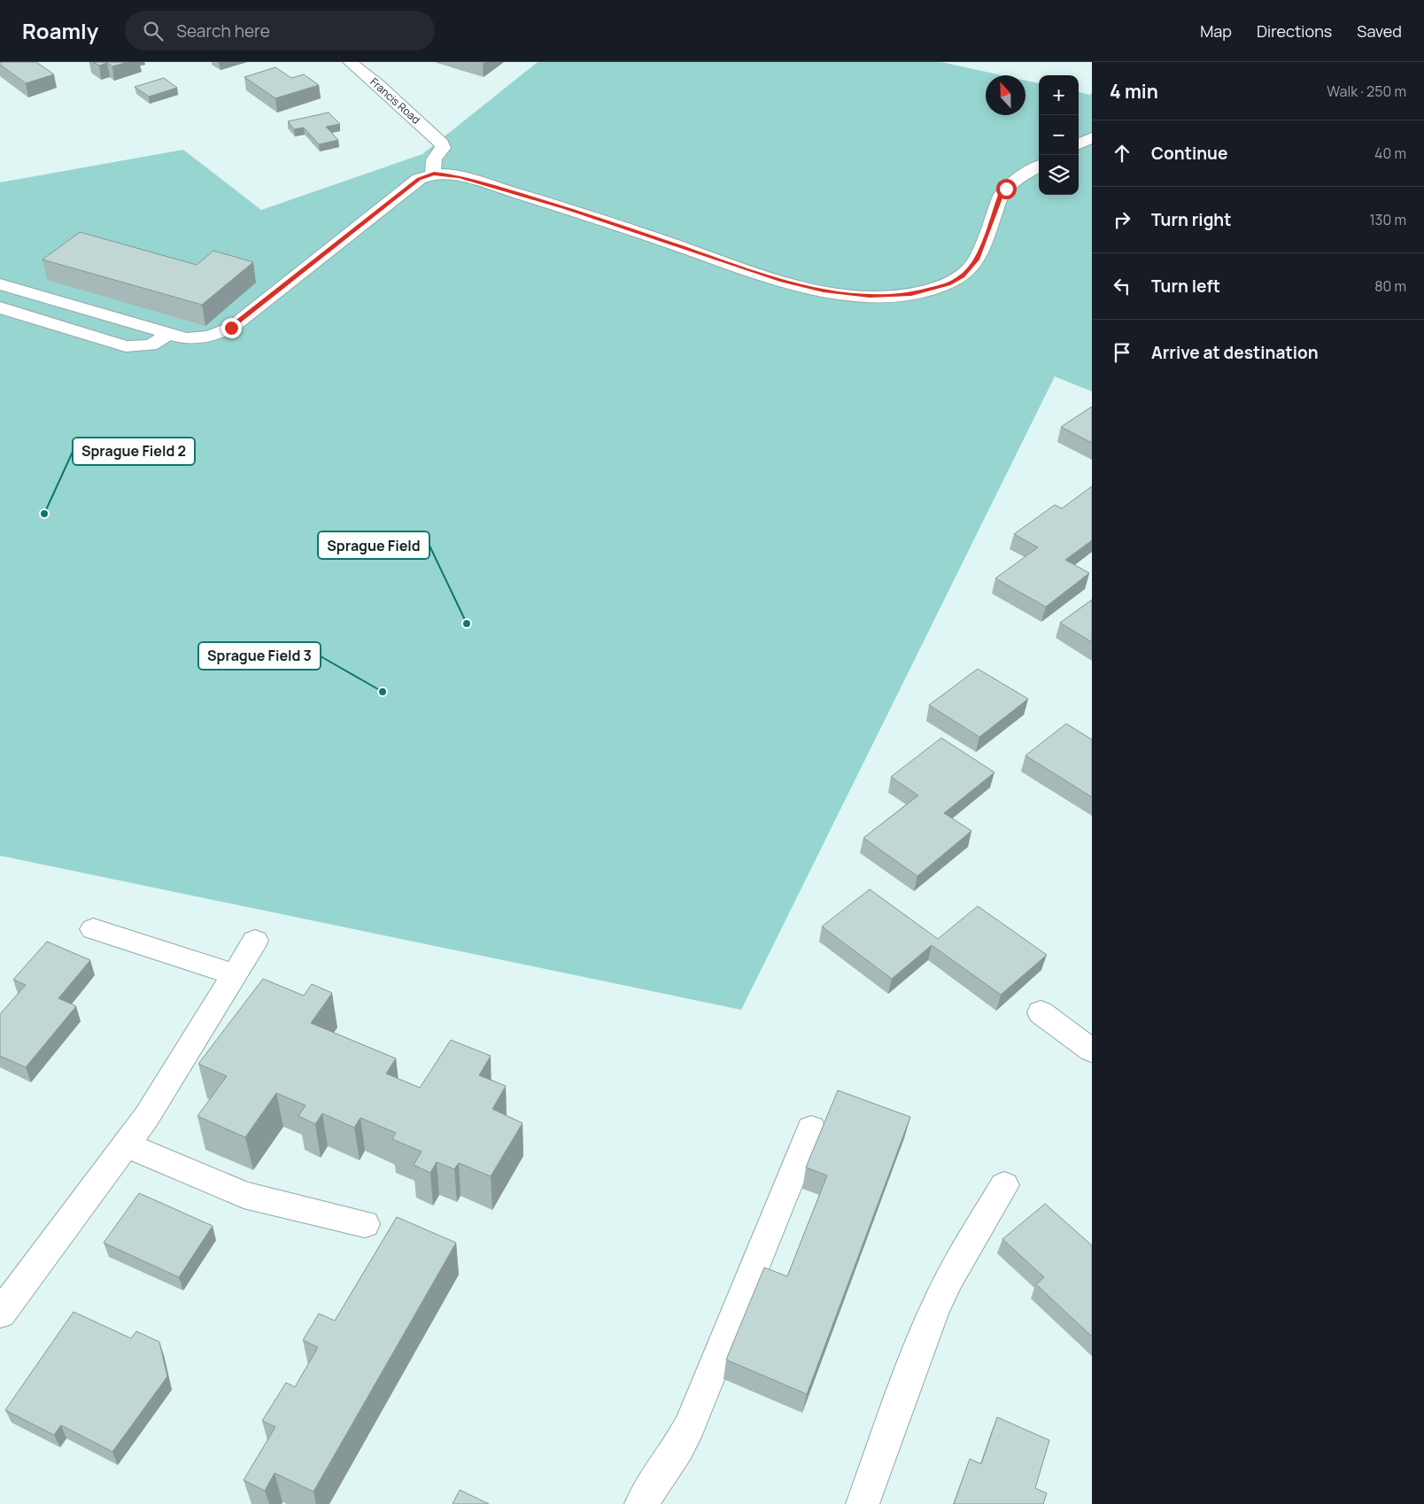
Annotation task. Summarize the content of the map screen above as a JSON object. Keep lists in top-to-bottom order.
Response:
{
  "streets": {
    "street": ["Francis Road"]
  },
  "places": ["Sprague Field 2", "Sprague Field", "Sprague Field 3"],
  "north": "top",
  "page": {
    "header": "Roamly",
    "search": "Search here",
    "nav": ["Map", "Directions", "Saved"],
    "heading": ["4 min", "Walk · 250 m"],
    "map_buttons": ["+", "−"],
    "list": [
      ["Continue", "40 m"],
      ["Turn right", "130 m"],
      ["Turn left", "80 m"],
      "Arrive at destination"
    ]
  }
}
